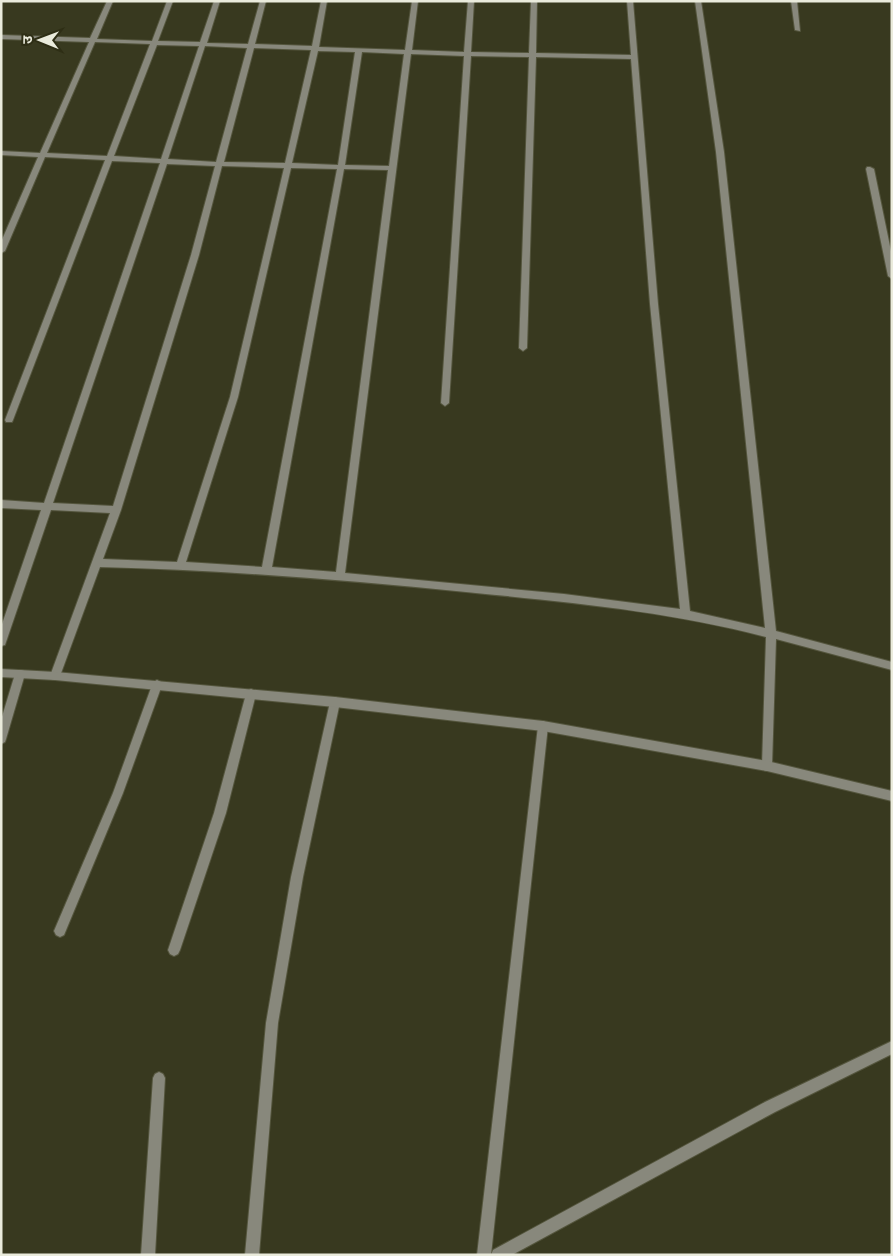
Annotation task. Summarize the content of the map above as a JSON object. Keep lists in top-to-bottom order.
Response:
{
  "north": "left"
}
